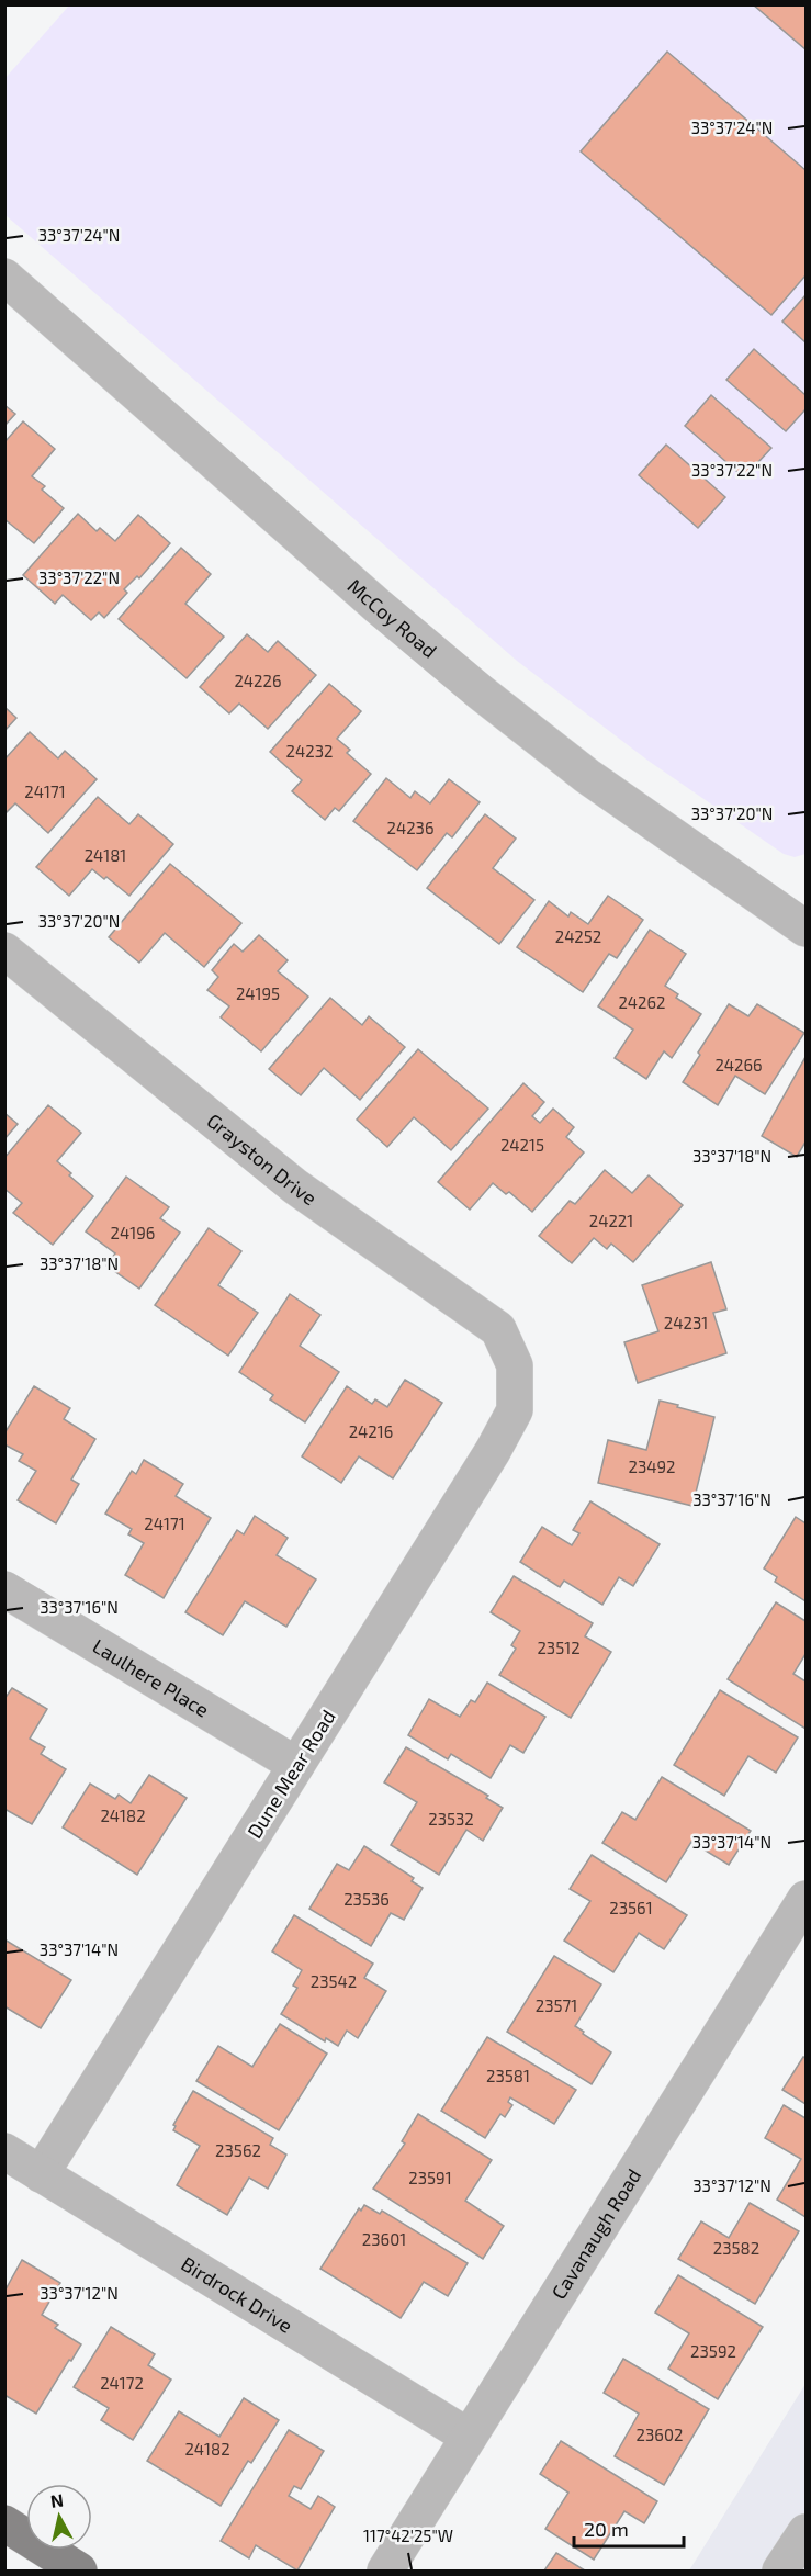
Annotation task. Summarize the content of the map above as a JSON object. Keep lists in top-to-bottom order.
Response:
{
  "streets": {
    "street": [
      "McCoy Road",
      "Grayston Drive",
      "Laulhere Place",
      "Dune Mear Road",
      "Cavanaugh Road",
      "Birdrock Drive"
    ]
  },
  "crossings": [
    ["Grayston Drive", "Dune Mear Road"],
    ["Laulhere Place", "Dune Mear Road"],
    ["Dune Mear Road", "Birdrock Drive"],
    ["Cavanaugh Road", "Birdrock Drive"]
  ],
  "house_numbers": [
    "24226",
    "24232",
    "24171",
    "24236",
    "24181",
    "24252",
    "24195",
    "24262",
    "24266",
    "24215",
    "24221",
    "24196",
    "24231",
    "24216",
    "23492",
    "24171",
    "23512",
    "24182",
    "23532",
    "23536",
    "23561",
    "23542",
    "23571",
    "23581",
    "23562",
    "23591",
    "23601",
    "23582",
    "23592",
    "24172",
    "23602",
    "24182"
  ],
  "scale_bar": "20 m",
  "north": "top",
  "coordinates": [
    "33°37'24\"N",
    "33°37'22\"N",
    "33°37'20\"N",
    "33°37'18\"N",
    "33°37'16\"N",
    "33°37'14\"N",
    "33°37'12\"N",
    "117°42'25\"W"
  ]
}
